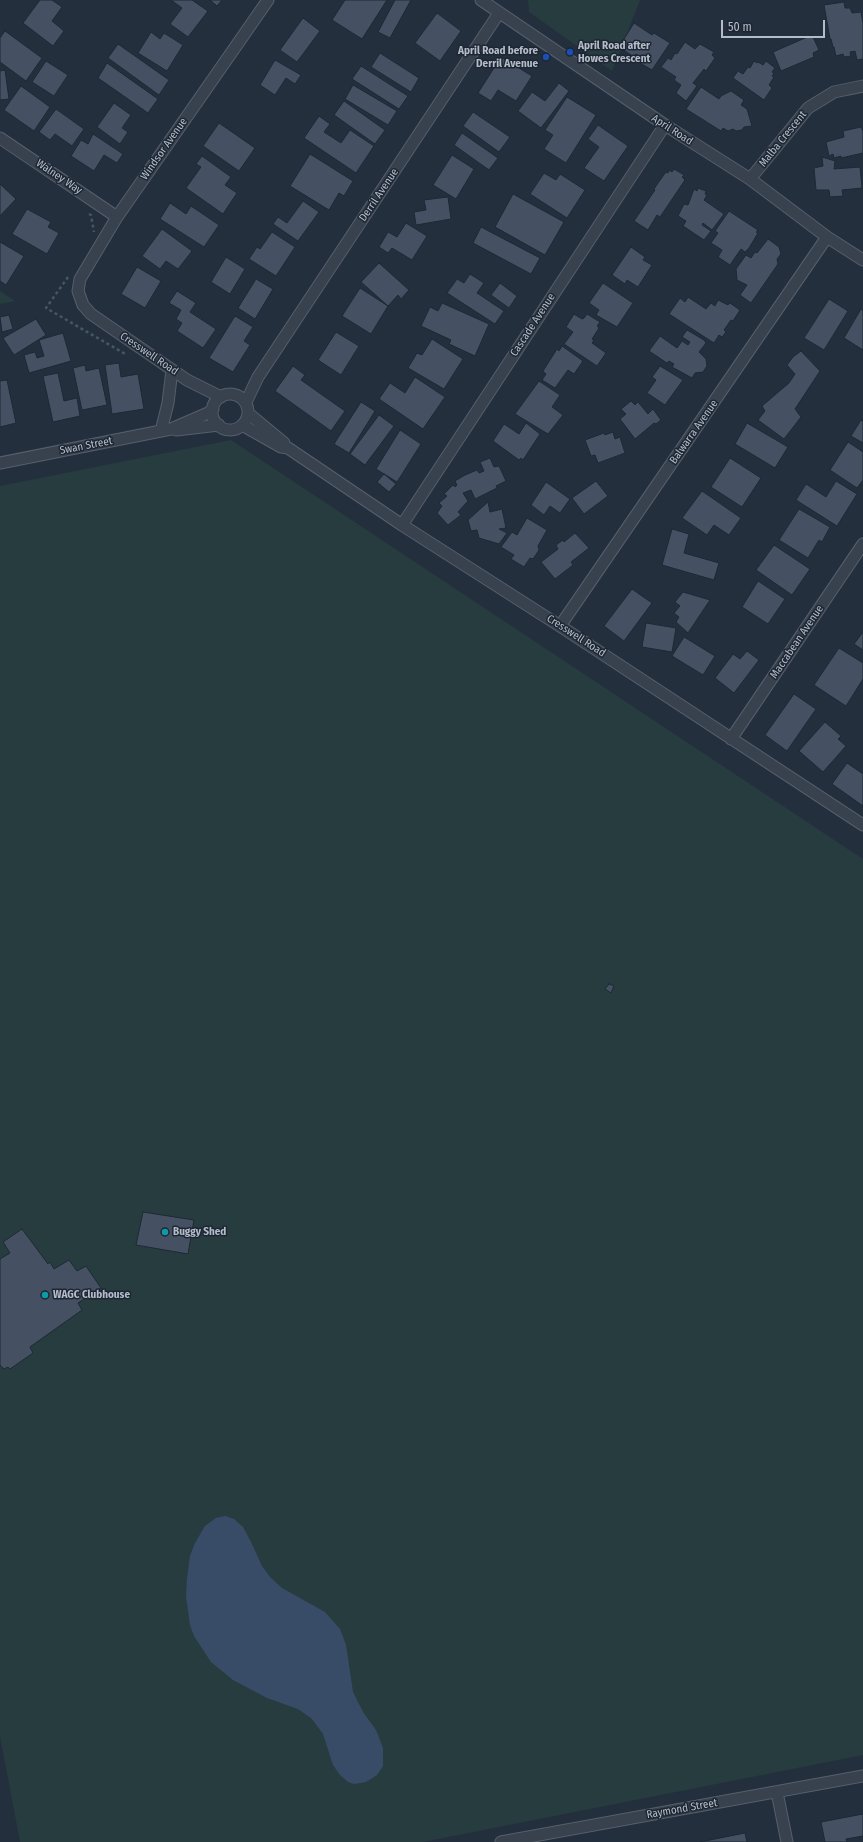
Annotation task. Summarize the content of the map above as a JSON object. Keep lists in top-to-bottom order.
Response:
{
  "streets": {
    "street": [
      "April Road",
      "Malba Crescent",
      "Windsor Avenue",
      "Walney Way",
      "Derril Avenue",
      "Cascade Avenue",
      "Cresswell Road",
      "Balwarra Avenue",
      "Swan Street",
      "Maccabean Avenue",
      "Raymond Street"
    ]
  },
  "crossings": [
    ["April Road", "Malba Crescent"],
    ["April Road", "Derril Avenue"],
    ["April Road", "Cascade Avenue"],
    ["April Road", "Balwarra Avenue"],
    ["Windsor Avenue", "Walney Way"],
    ["Windsor Avenue", "Cresswell Road"],
    ["Derril Avenue", "Cresswell Road"],
    ["Derril Avenue", "Swan Street"],
    ["Cascade Avenue", "Cresswell Road"],
    ["Cresswell Road", "Balwarra Avenue"],
    ["Cresswell Road", "Swan Street"],
    ["Cresswell Road", "Maccabean Avenue"]
  ],
  "places": [
    "April Road after Howes Crescent",
    "April Road before Derril Avenue",
    "Buggy Shed",
    "WAGC Clubhouse"
  ],
  "scale_bar": "50 m"
}
